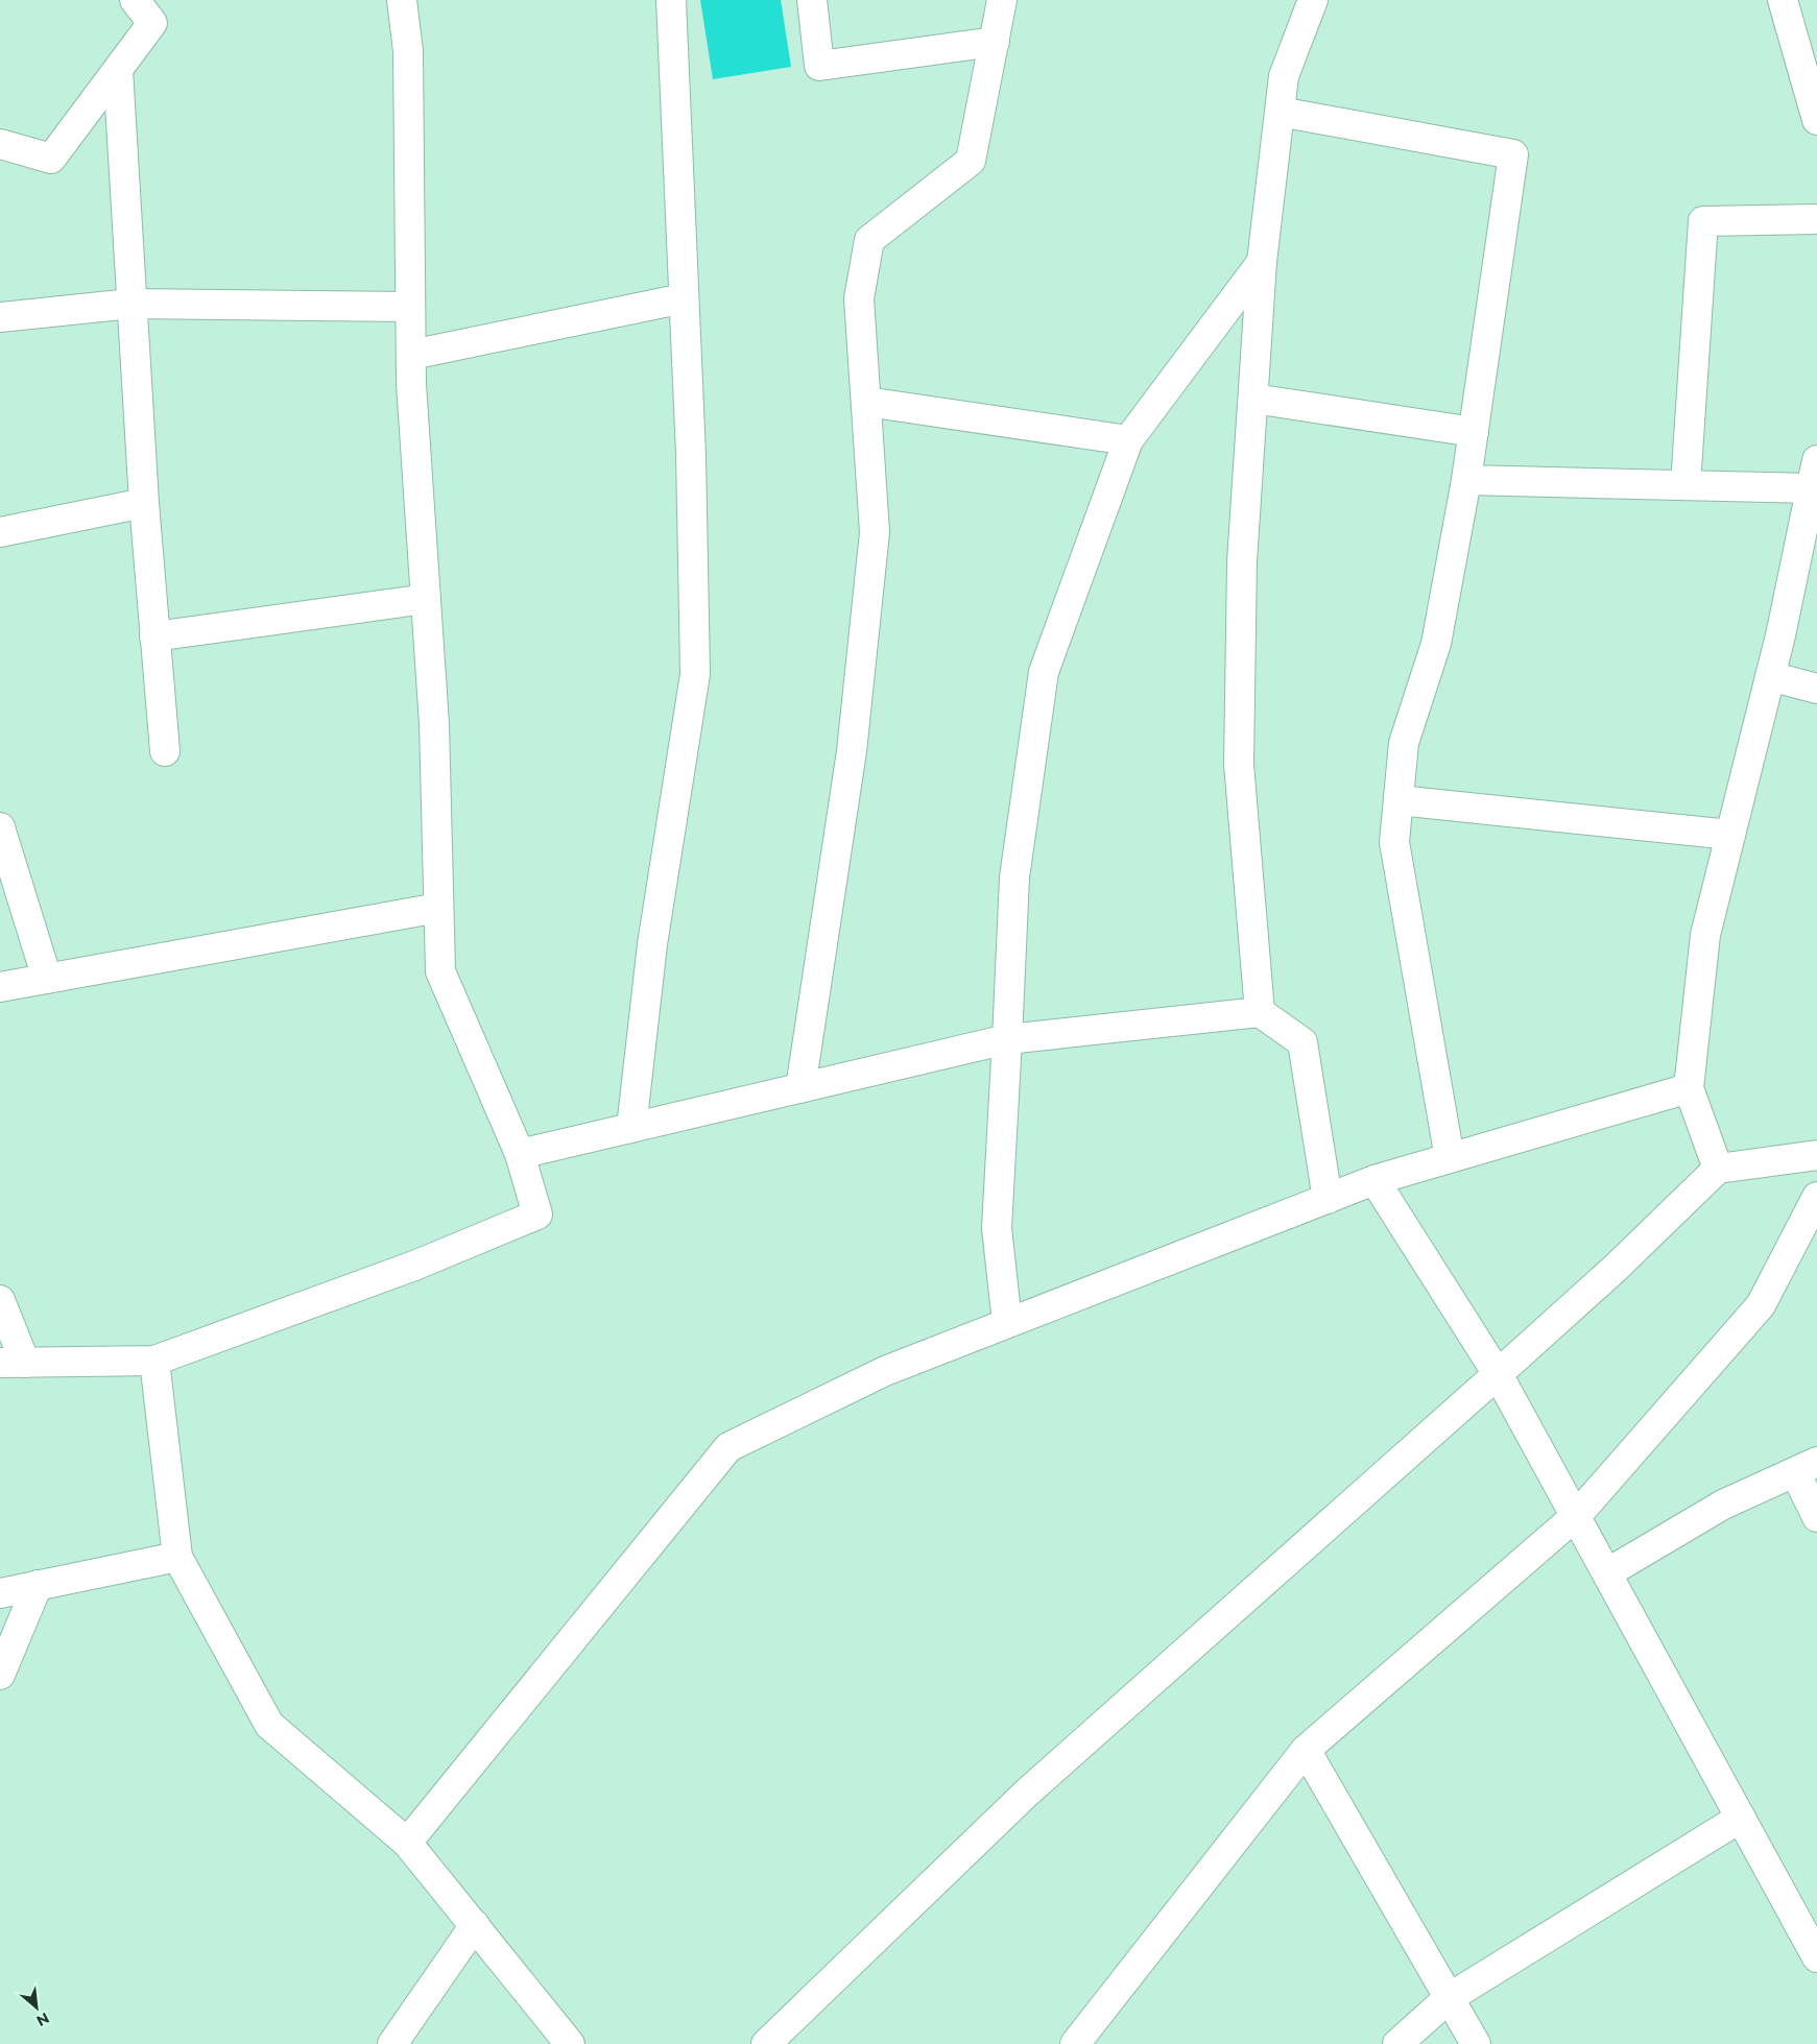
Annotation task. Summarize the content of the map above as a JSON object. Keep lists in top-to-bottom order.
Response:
{
  "north": "bottom right"
}
